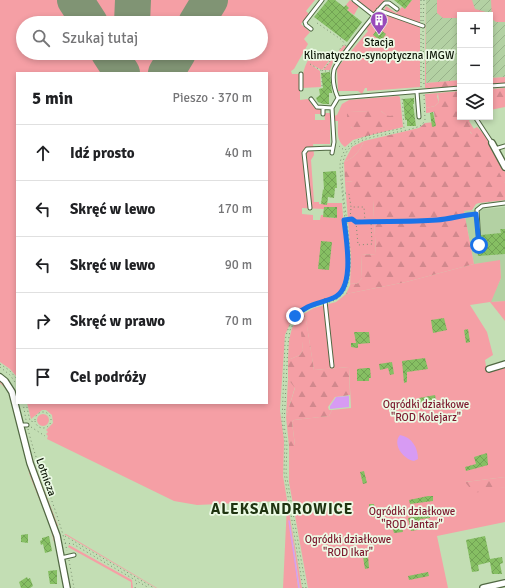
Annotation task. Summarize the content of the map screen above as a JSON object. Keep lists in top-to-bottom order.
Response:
{
  "streets": {
    "street": ["Lotnicza"]
  },
  "districts": ["ALEKSANDROWICE"],
  "parks": ["Ogródki działkowe \"ROD Kolejarz\"", "Ogródki działkowe \"ROD Jantar\"", "Ogródki działkowe \"ROD Ikar\""],
  "places": {
    "building": ["Stacja Klimatyczno-synoptyczna IMGW"]
  },
  "page": {
    "map_buttons": ["+", "−"],
    "search": "Szukaj tutaj",
    "heading": ["5 min", "Pieszo · 370 m"],
    "list": [
      ["Idź prosto", "40 m"],
      ["Skręć w lewo", "170 m"],
      ["Skręć w lewo", "90 m"],
      ["Skręć w prawo", "70 m"],
      "Cel podróży"
    ]
  }
}
